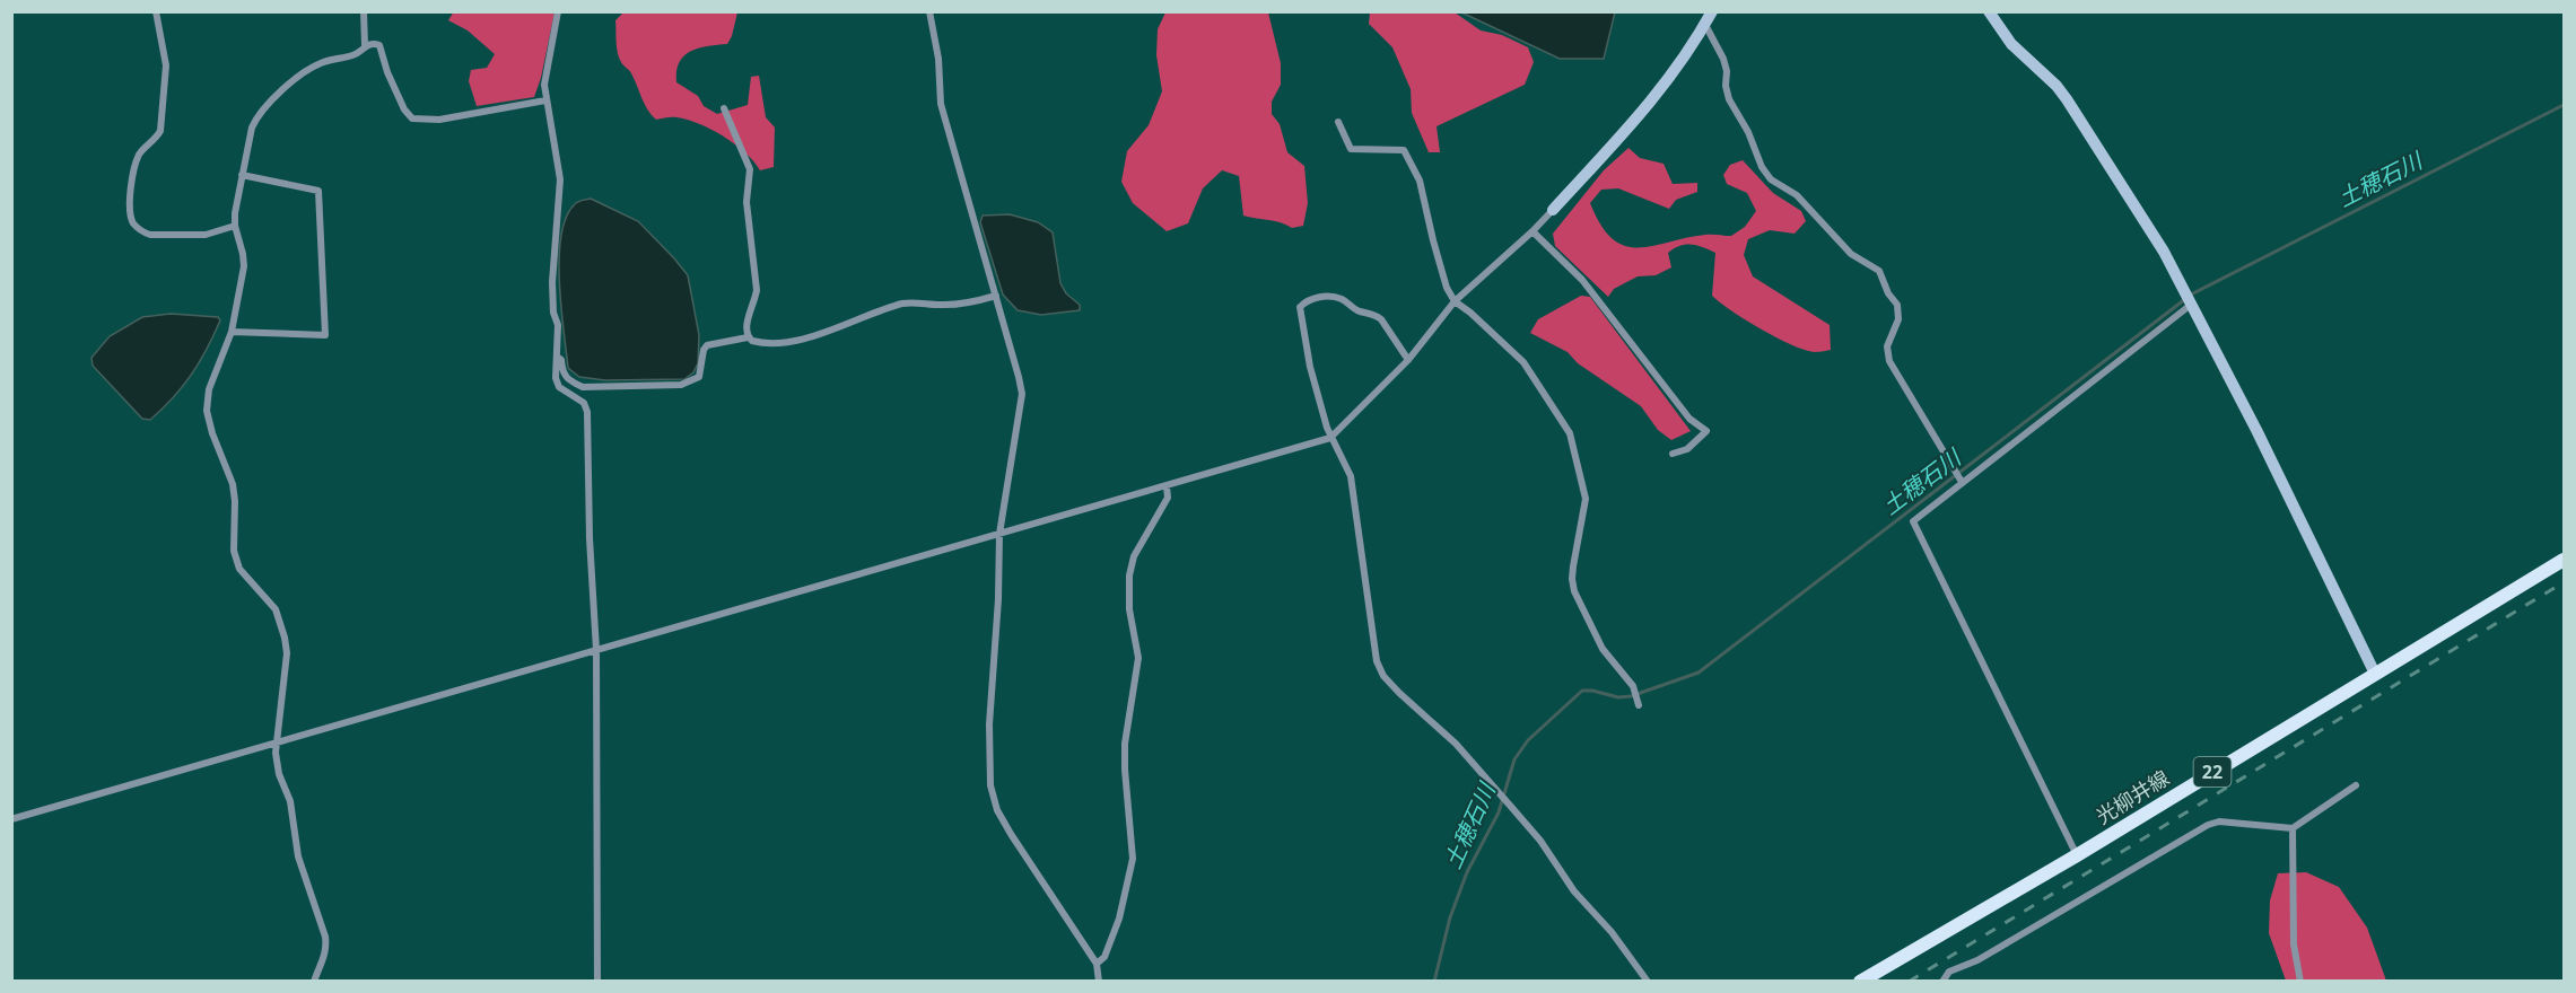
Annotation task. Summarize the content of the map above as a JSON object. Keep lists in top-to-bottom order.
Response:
{
  "streets": {
    "main road": ["22", "光柳井線"]
  },
  "water": ["土穂石川"]
}
